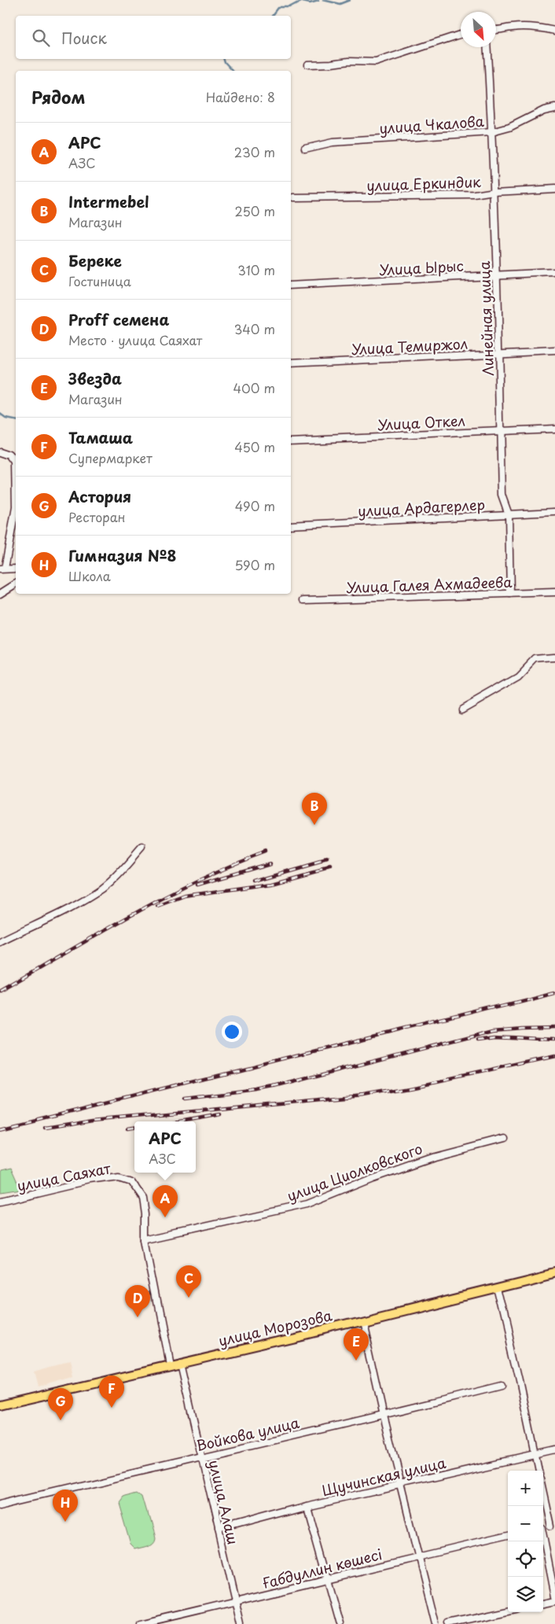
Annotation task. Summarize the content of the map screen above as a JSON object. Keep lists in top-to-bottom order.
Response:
{
  "streets": {
    "main road": ["улица Морозова"],
    "street": [
      "улица Чкалова",
      "улица Еркиндик",
      "Улица Ырыс",
      "Линейная улица",
      "Улица Темиржол",
      "Улица Откел",
      "улица Ардагерлер",
      "Улица Галея Ахмадеева",
      "улица Циолковского",
      "улица Саяхат",
      "Войкова улица",
      "Щучинская улица",
      "улица Алаш",
      "Ғабдуллин көшесі"
    ]
  },
  "crossings": [
    ["улица Чкалова", "Линейная улица"],
    ["улица Еркиндик", "Линейная улица"],
    ["Улица Ырыс", "Линейная улица"],
    ["Линейная улица", "Улица Темиржол"],
    ["Линейная улица", "Улица Откел"],
    ["Линейная улица", "улица Ардагерлер"],
    ["Линейная улица", "Улица Галея Ахмадеева"],
    ["улица Циолковского", "улица Саяхат"],
    ["улица Саяхат", "улица Морозова"],
    ["улица Морозова", "улица Алаш"],
    ["Войкова улица", "улица Алаш"],
    ["Щучинская улица", "улица Алаш"],
    ["улица Алаш", "Ғабдуллин көшесі"]
  ],
  "north": "bottom right",
  "page": {
    "search": "Поиск",
    "heading": ["Рядом", "Найдено: 8"],
    "list": [
      {
        "mark": "A",
        "name": "АРС",
        "note": "АЗС",
        "value": "230 m"
      },
      {
        "mark": "B",
        "name": "Intermebel",
        "note": "Магазин",
        "value": "250 m"
      },
      {
        "mark": "C",
        "name": "Береке",
        "note": "Гостиница",
        "value": "310 m"
      },
      {
        "mark": "D",
        "name": "Proff семена",
        "note": "Место · улица Саяхат",
        "value": "340 m"
      },
      {
        "mark": "E",
        "name": "Звезда",
        "note": "Магазин",
        "value": "400 m"
      },
      {
        "mark": "F",
        "name": "Тамаша",
        "note": "Супермаркет",
        "value": "450 m"
      },
      {
        "mark": "G",
        "name": "Астория",
        "note": "Ресторан",
        "value": "490 m"
      },
      {
        "mark": "H",
        "name": "Гимназия №8",
        "note": "Школа",
        "value": "590 m"
      }
    ],
    "pins": [
      "B",
      "A",
      "C",
      "D",
      "E",
      "F",
      "G",
      "H"
    ],
    "popup": ["АРС", "АЗС"],
    "map_buttons": ["+", "−"]
  }
}
